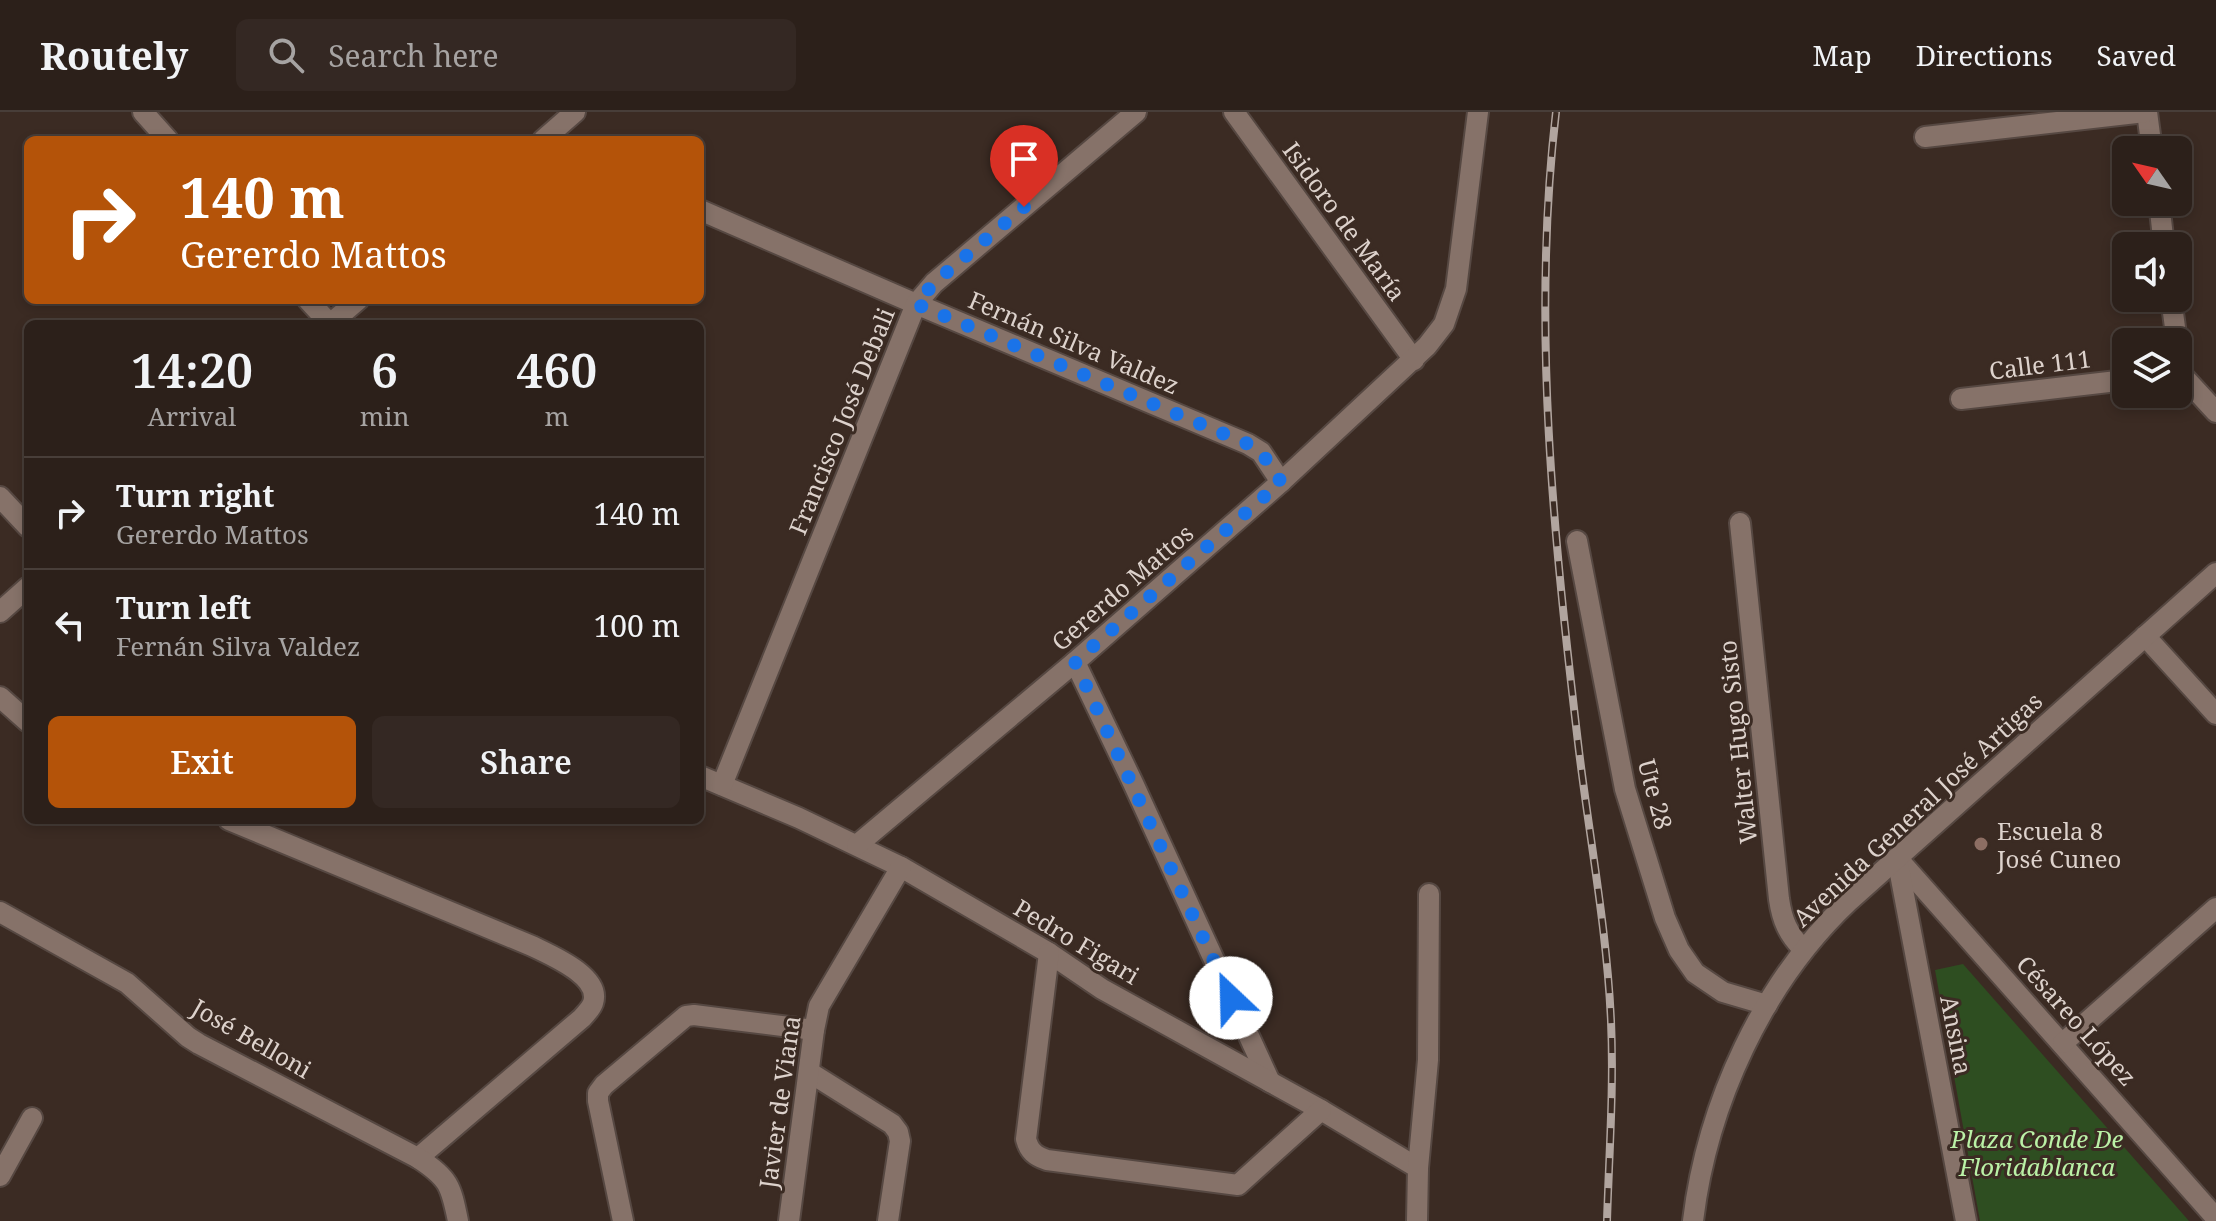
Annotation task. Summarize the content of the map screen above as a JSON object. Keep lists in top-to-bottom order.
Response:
{
  "streets": {
    "street": [
      "Isidoro de María",
      "Fernán Silva Valdez",
      "Calle 111",
      "Francisco José Debali",
      "Gererdo Mattos",
      "Walter Hugo Sisto",
      "Ute 28",
      "Avenida General José Artigas",
      "Pedro Figari",
      "Césareo López",
      "Ansina",
      "José Belloni",
      "Javier de Viana"
    ]
  },
  "crossings": [
    ["Isidoro de María", "Gererdo Mattos"],
    ["Fernán Silva Valdez", "Francisco José Debali"],
    ["Fernán Silva Valdez", "Gererdo Mattos"],
    ["Francisco José Debali", "Pedro Figari"],
    ["Gererdo Mattos", "Pedro Figari"],
    ["Walter Hugo Sisto", "Avenida General José Artigas"],
    ["Ute 28", "Avenida General José Artigas"],
    ["Avenida General José Artigas", "Césareo López"],
    ["Avenida General José Artigas", "Ansina"],
    ["Pedro Figari", "Javier de Viana"],
    ["Césareo López", "Ansina"]
  ],
  "parks": ["Plaza Conde De Floridablanca"],
  "places": ["Escuela 8 José Cuneo"],
  "north": "top left",
  "page": {
    "header": "Routely",
    "search": "Search here",
    "nav": ["Map", "Directions", "Saved"],
    "turn": ["140 m", "Gererdo Mattos"],
    "eta": [
      "14:20",
      "Arrival",
      "6",
      "min",
      "460",
      "m"
    ],
    "list": [
      {
        "name": "Turn right",
        "note": "Gererdo Mattos",
        "value": "140 m"
      },
      {
        "name": "Turn left",
        "note": "Fernán Silva Valdez",
        "value": "100 m"
      }
    ],
    "buttons": ["Exit", "Share"]
  }
}
